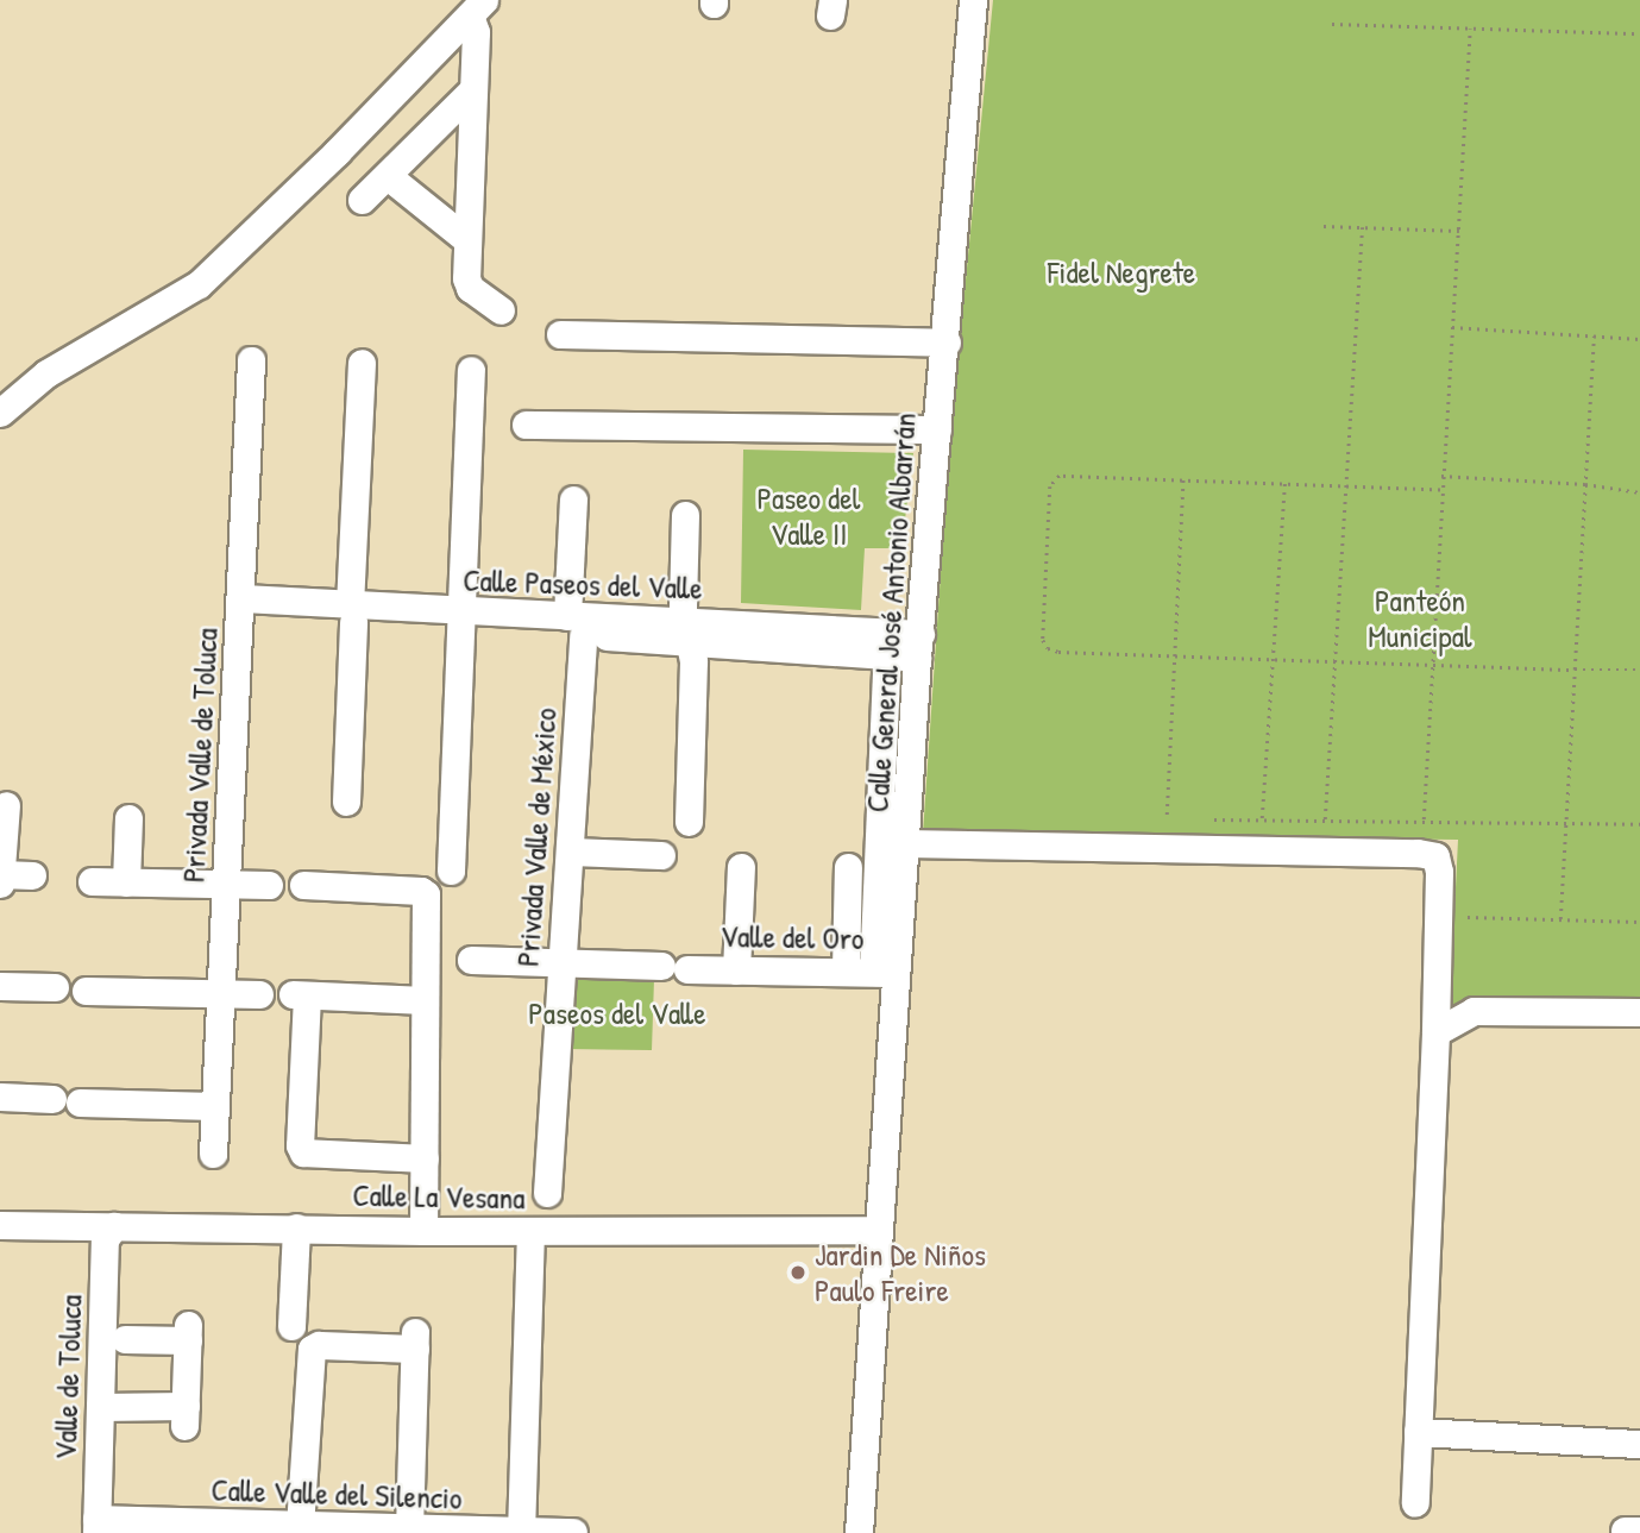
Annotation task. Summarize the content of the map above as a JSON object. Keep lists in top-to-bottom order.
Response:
{
  "streets": {
    "street": [
      "Calle Paseos del Valle",
      "Calle General José Antonio Albarrán",
      "Privada Valle de Toluca",
      "Privada Valle de México",
      "Valle del Oro",
      "Calle La Vesana",
      "Valle de Toluca",
      "Calle Valle del Silencio"
    ]
  },
  "crossings": [
    ["Calle Paseos del Valle", "Calle General José Antonio Albarrán"],
    ["Calle Paseos del Valle", "Privada Valle de Toluca"],
    ["Calle Paseos del Valle", "Privada Valle de México"],
    ["Calle General José Antonio Albarrán", "Valle del Oro"],
    ["Calle General José Antonio Albarrán", "Calle La Vesana"],
    ["Privada Valle de México", "Valle del Oro"],
    ["Calle La Vesana", "Valle de Toluca"],
    ["Valle de Toluca", "Calle Valle del Silencio"]
  ],
  "parks": [
    "Fidel Negrete",
    "Paseo del Valle II",
    "Panteón Municipal",
    "Paseos del Valle"
  ],
  "places": ["Jardin De Niños Paulo Freire"]
}
